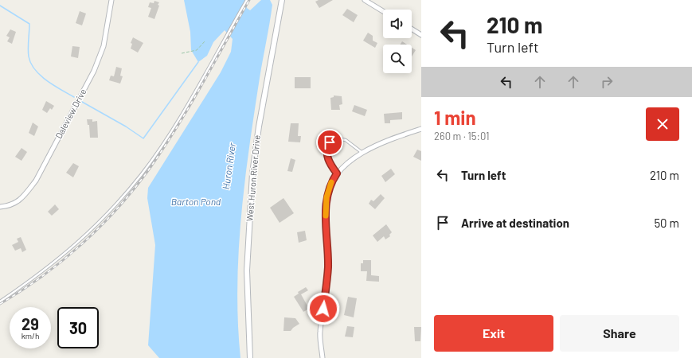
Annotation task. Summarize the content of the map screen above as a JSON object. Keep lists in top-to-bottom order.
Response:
{
  "streets": {
    "street": ["Daleview Drive", "West Huron River Drive"]
  },
  "water": ["Huron River", "Barton Pond"],
  "page": {
    "turn": ["210 m", "Turn left"],
    "heading": ["1 min", "260 m · 15:01"],
    "list": [
      {
        "name": "Turn left",
        "value": "210 m"
      },
      {
        "name": "Arrive at destination",
        "value": "50 m"
      }
    ],
    "speed": "29 km/h",
    "limit": "30",
    "buttons": ["Exit", "Share"]
  }
}
